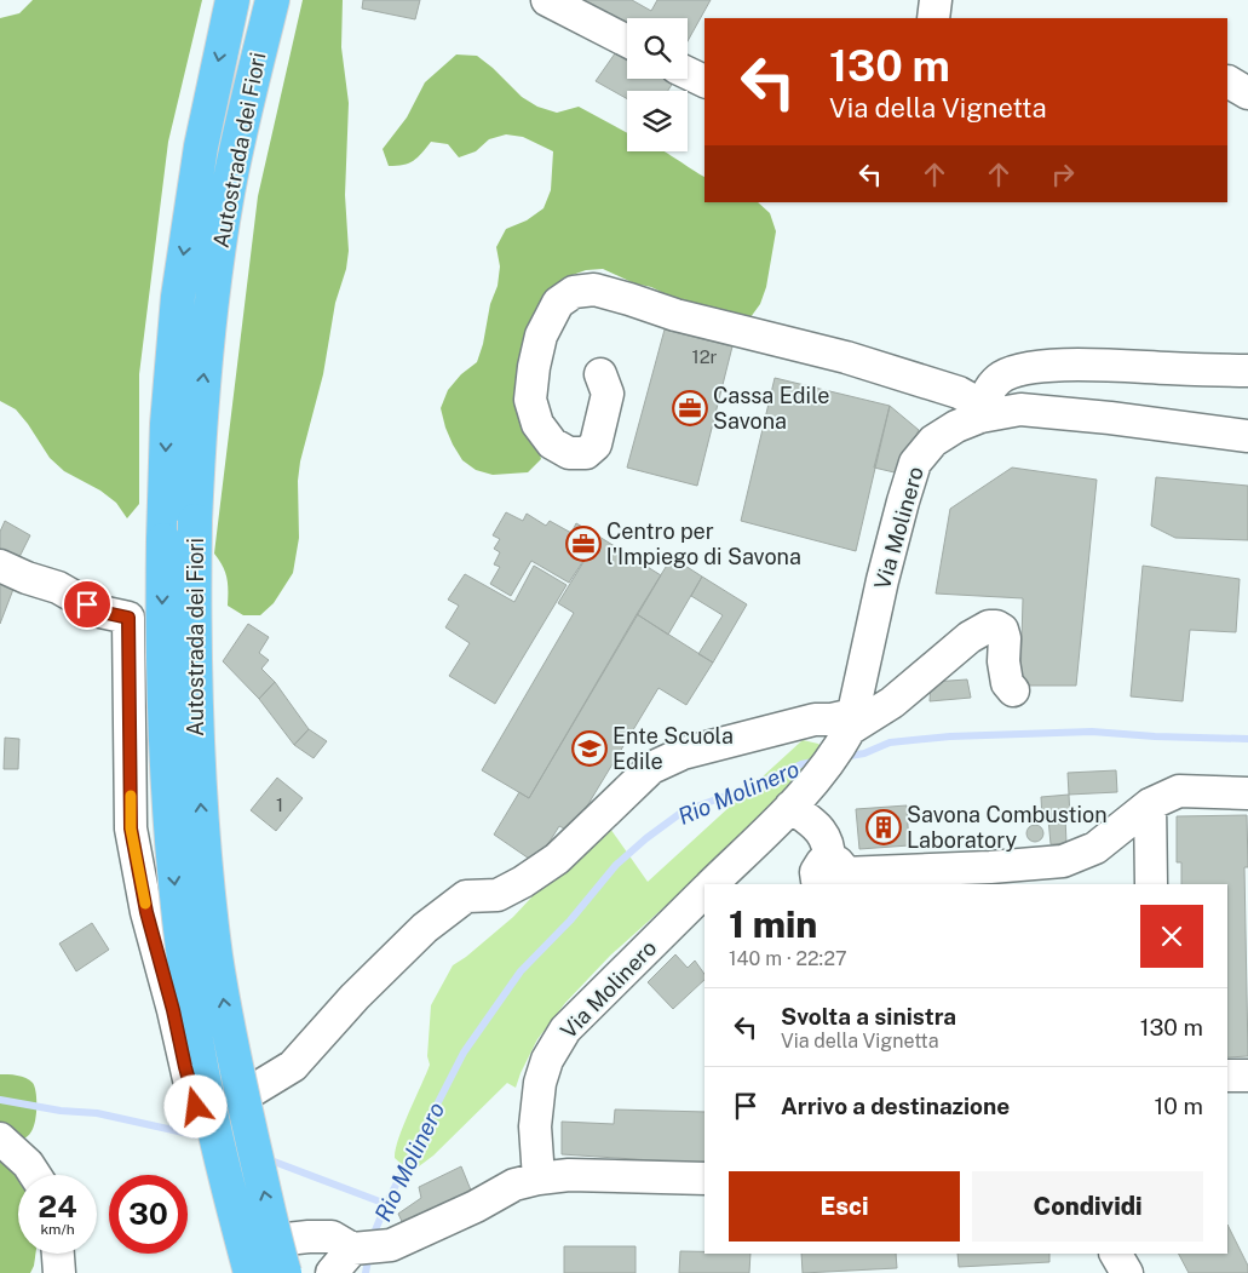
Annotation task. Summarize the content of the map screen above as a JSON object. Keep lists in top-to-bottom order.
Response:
{
  "streets": {
    "highway": ["Autostrada dei Fiori"],
    "street": ["Via Molinero"]
  },
  "water": ["Rio Molinero"],
  "places": {
    "office": ["Cassa Edile Savona", "Centro per l'Impiego di Savona"],
    "school or university": ["Ente Scuola Edile"],
    "building": ["Savona Combustion Laboratory"]
  },
  "house_numbers": ["12r", "1"],
  "page": {
    "turn": ["130 m", "Via della Vignetta"],
    "heading": ["1 min", "140 m · 22:27"],
    "list": [
      {
        "name": "Svolta a sinistra",
        "note": "Via della Vignetta",
        "value": "130 m"
      },
      {
        "name": "Arrivo a destinazione",
        "value": "10 m"
      }
    ],
    "buttons": ["Esci", "Condividi"],
    "speed": "24 km/h",
    "limit": "30"
  }
}
